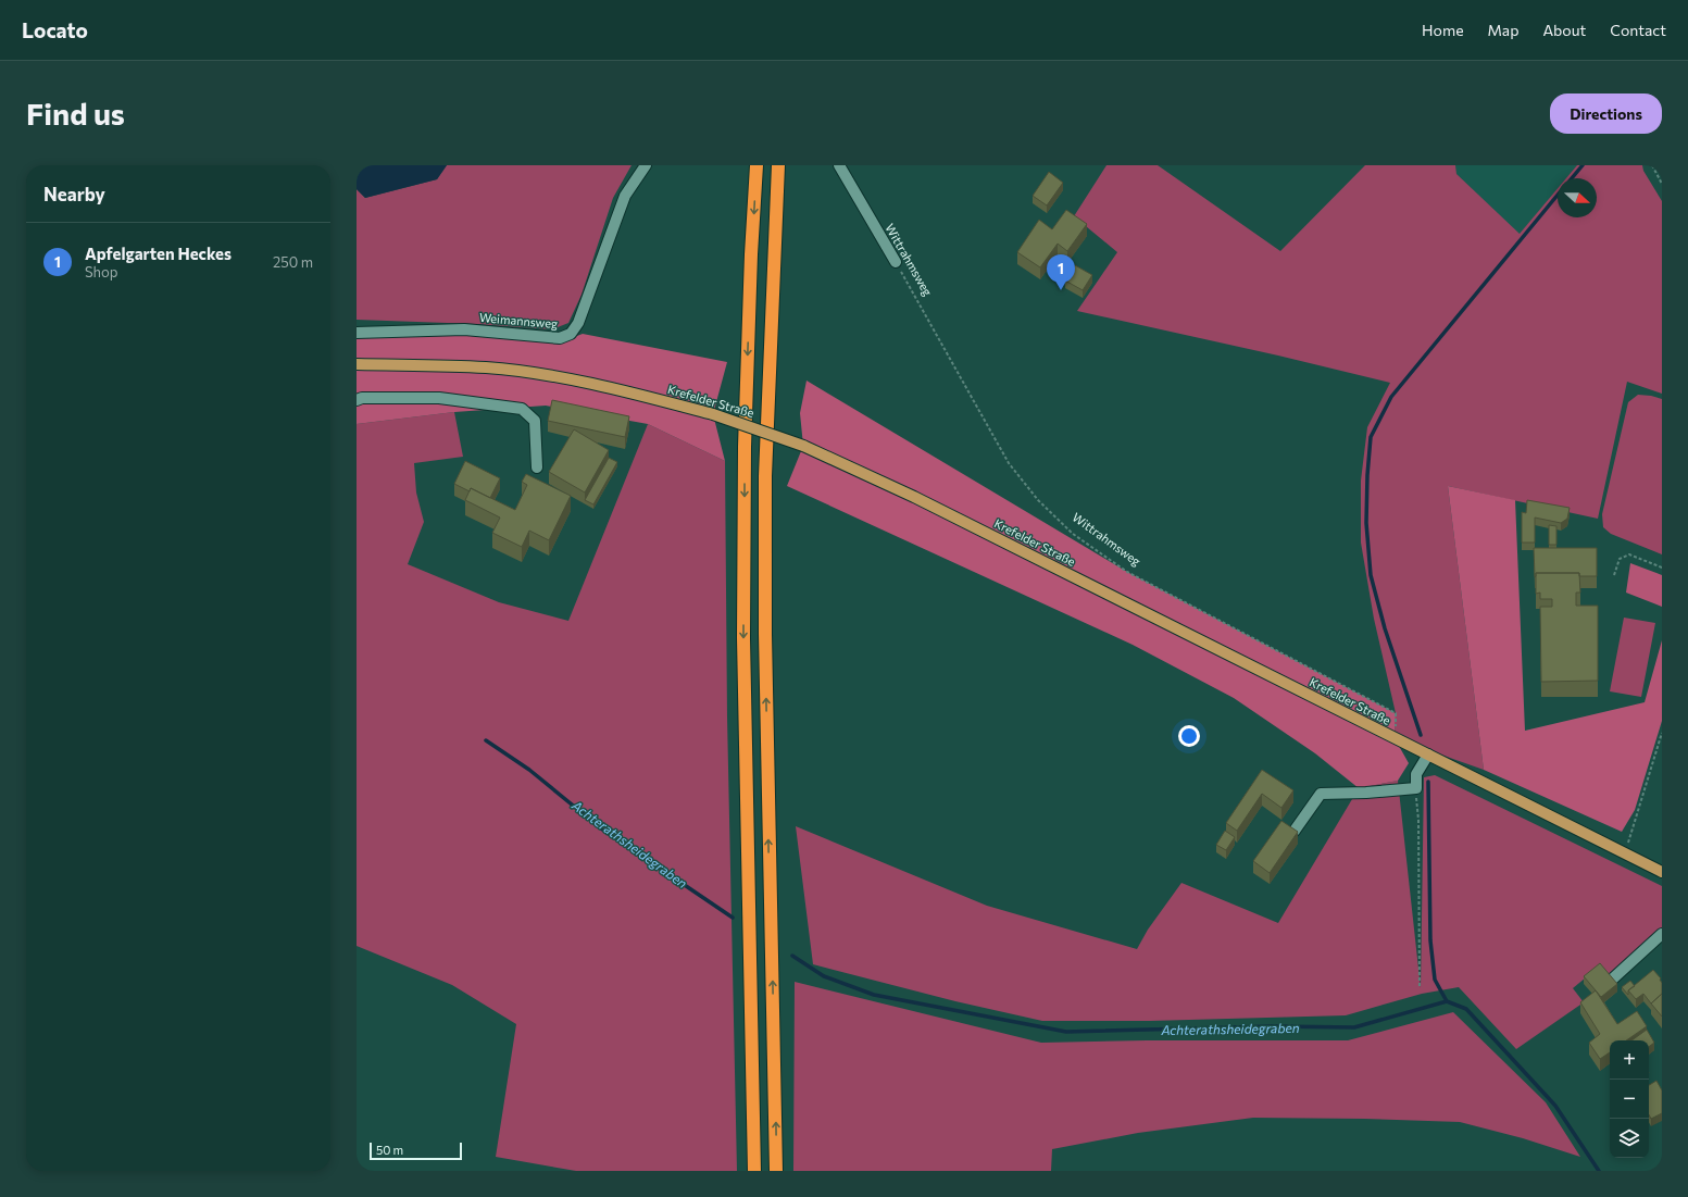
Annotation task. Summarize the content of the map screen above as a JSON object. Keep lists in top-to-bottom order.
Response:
{
  "streets": {
    "main road": ["Krefelder Straße"],
    "street": ["Wittrahmsweg", "Weimannsweg"]
  },
  "crossings": [
    ["Wittrahmsweg", "Krefelder Straße"]
  ],
  "water": ["Achterathsheidegraben"],
  "scale_bar": "50 m",
  "north": "right",
  "page": {
    "header": "Locato",
    "nav": [
      "Home",
      "Map",
      "About",
      "Contact"
    ],
    "buttons": "Directions",
    "title": "Find us",
    "heading": "Nearby",
    "list": [
      {
        "mark": "1",
        "name": "Apfelgarten Heckes",
        "note": "Shop",
        "value": "250 m"
      }
    ],
    "pins": "1",
    "map_buttons": ["+", "−"],
    "scale": "50 m"
  }
}
